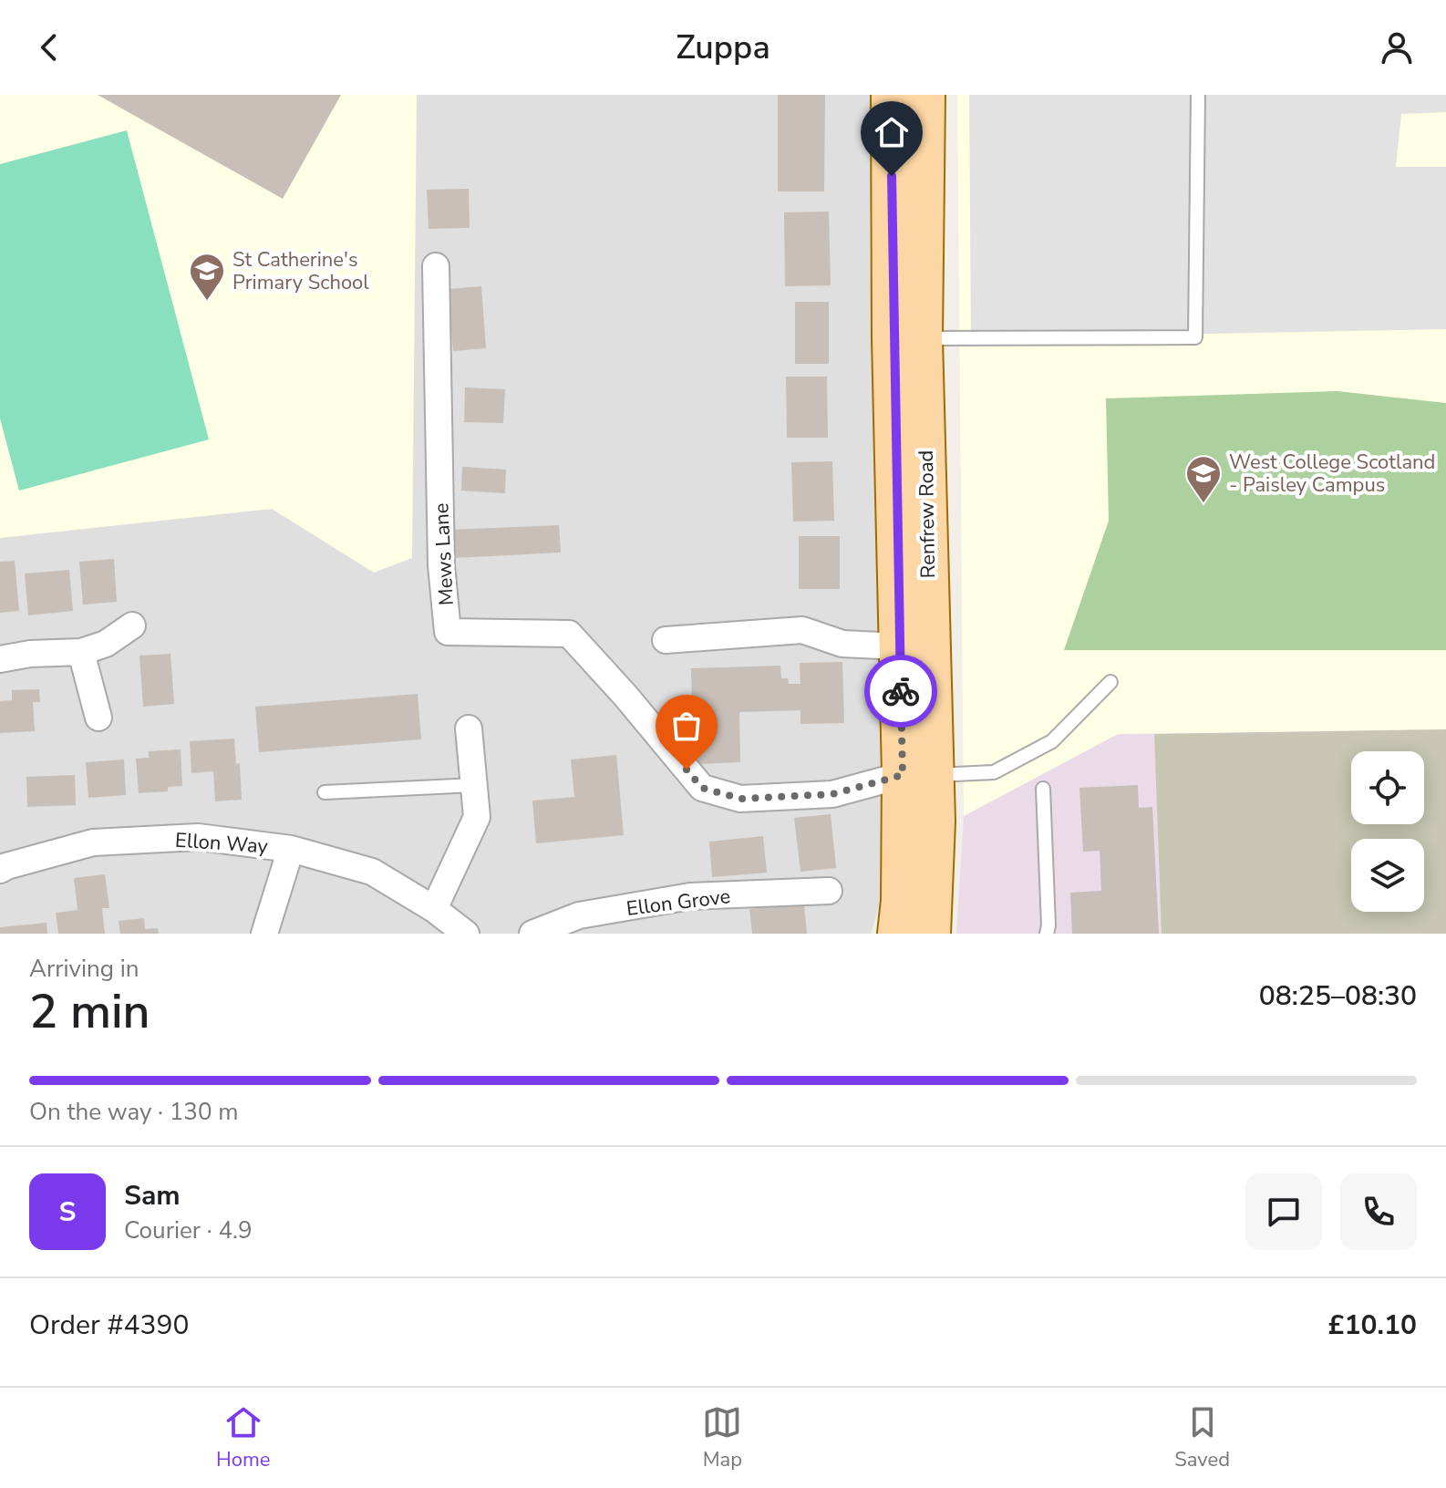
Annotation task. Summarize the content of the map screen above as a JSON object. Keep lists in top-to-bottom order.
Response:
{
  "streets": {
    "main road": ["Renfrew Road"],
    "street": ["Mews Lane", "Ellon Way", "Ellon Grove"]
  },
  "crossings": [
    ["Renfrew Road", "Mews Lane"]
  ],
  "places": {
    "school or university": ["St Catherine's Primary School", "West College Scotland - Paisley Campus"]
  },
  "page": {
    "header": "Zuppa",
    "heading": ["2 min", "Arriving in", "08:25–08:30"],
    "panel": [
      "Sam",
      "Courier · 4.9",
      "Order #4390",
      "£10.10"
    ],
    "bar": "On the way · 130 m",
    "round": "S",
    "tabs": ["Home", "Map", "Saved"]
  }
}
